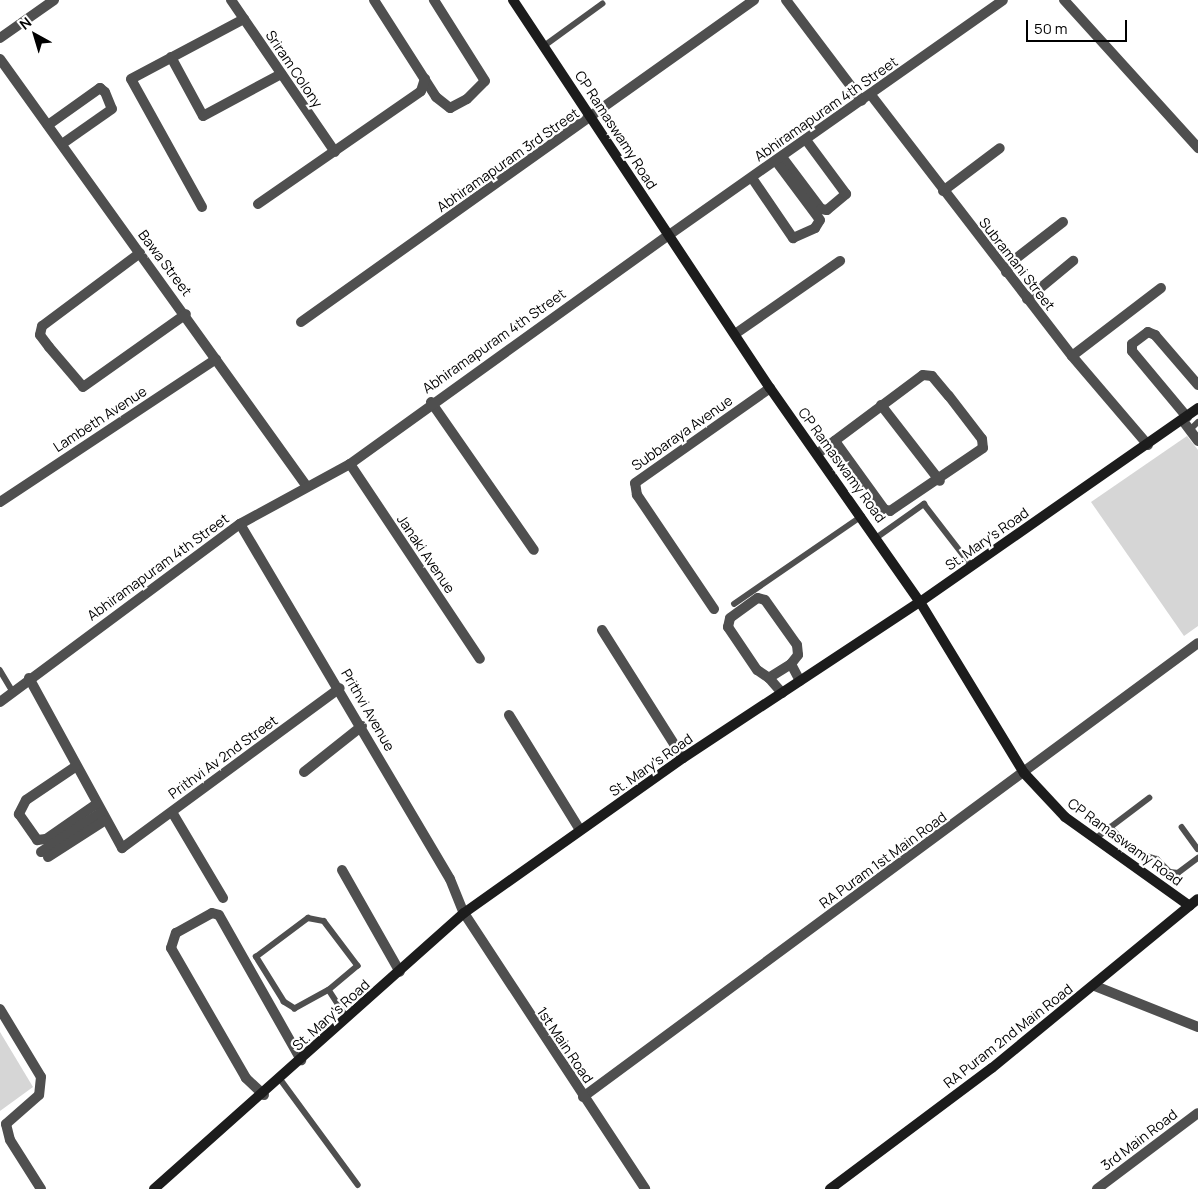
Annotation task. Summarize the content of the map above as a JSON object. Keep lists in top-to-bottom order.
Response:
{
  "streets": {
    "main road": ["CP Ramaswamy Road", "St. Mary's Road", "RA Puram 2nd Main Road"],
    "street": [
      "Sriram Colony",
      "Abhiramapuram 4th Street",
      "Abhiramapuram 3rd Street",
      "Bawa Street",
      "Subramani Street",
      "Lambeth Avenue",
      "Subbaraya Avenue",
      "Janaki Avenue",
      "Prithvi Avenue",
      "Prithvi Av 2nd Street",
      "RA Puram 1st Main Road",
      "1st Main Road",
      "3rd Main Road"
    ]
  },
  "crossings": [
    ["Abhiramapuram 4th Street", "CP Ramaswamy Road"],
    ["Abhiramapuram 4th Street", "Bawa Street"],
    ["Abhiramapuram 4th Street", "Subramani Street"],
    ["Abhiramapuram 4th Street", "Janaki Avenue"],
    ["Abhiramapuram 4th Street", "Prithvi Avenue"],
    ["CP Ramaswamy Road", "Abhiramapuram 3rd Street"],
    ["CP Ramaswamy Road", "Subbaraya Avenue"],
    ["CP Ramaswamy Road", "St. Mary's Road"],
    ["CP Ramaswamy Road", "RA Puram 1st Main Road"],
    ["CP Ramaswamy Road", "RA Puram 2nd Main Road"],
    ["Bawa Street", "Lambeth Avenue"],
    ["Subramani Street", "St. Mary's Road"],
    ["St. Mary's Road", "Prithvi Avenue"],
    ["St. Mary's Road", "1st Main Road"],
    ["Prithvi Avenue", "Prithvi Av 2nd Street"],
    ["Prithvi Avenue", "1st Main Road"],
    ["RA Puram 1st Main Road", "1st Main Road"]
  ],
  "scale_bar": "50 m",
  "north": "top left"
}
